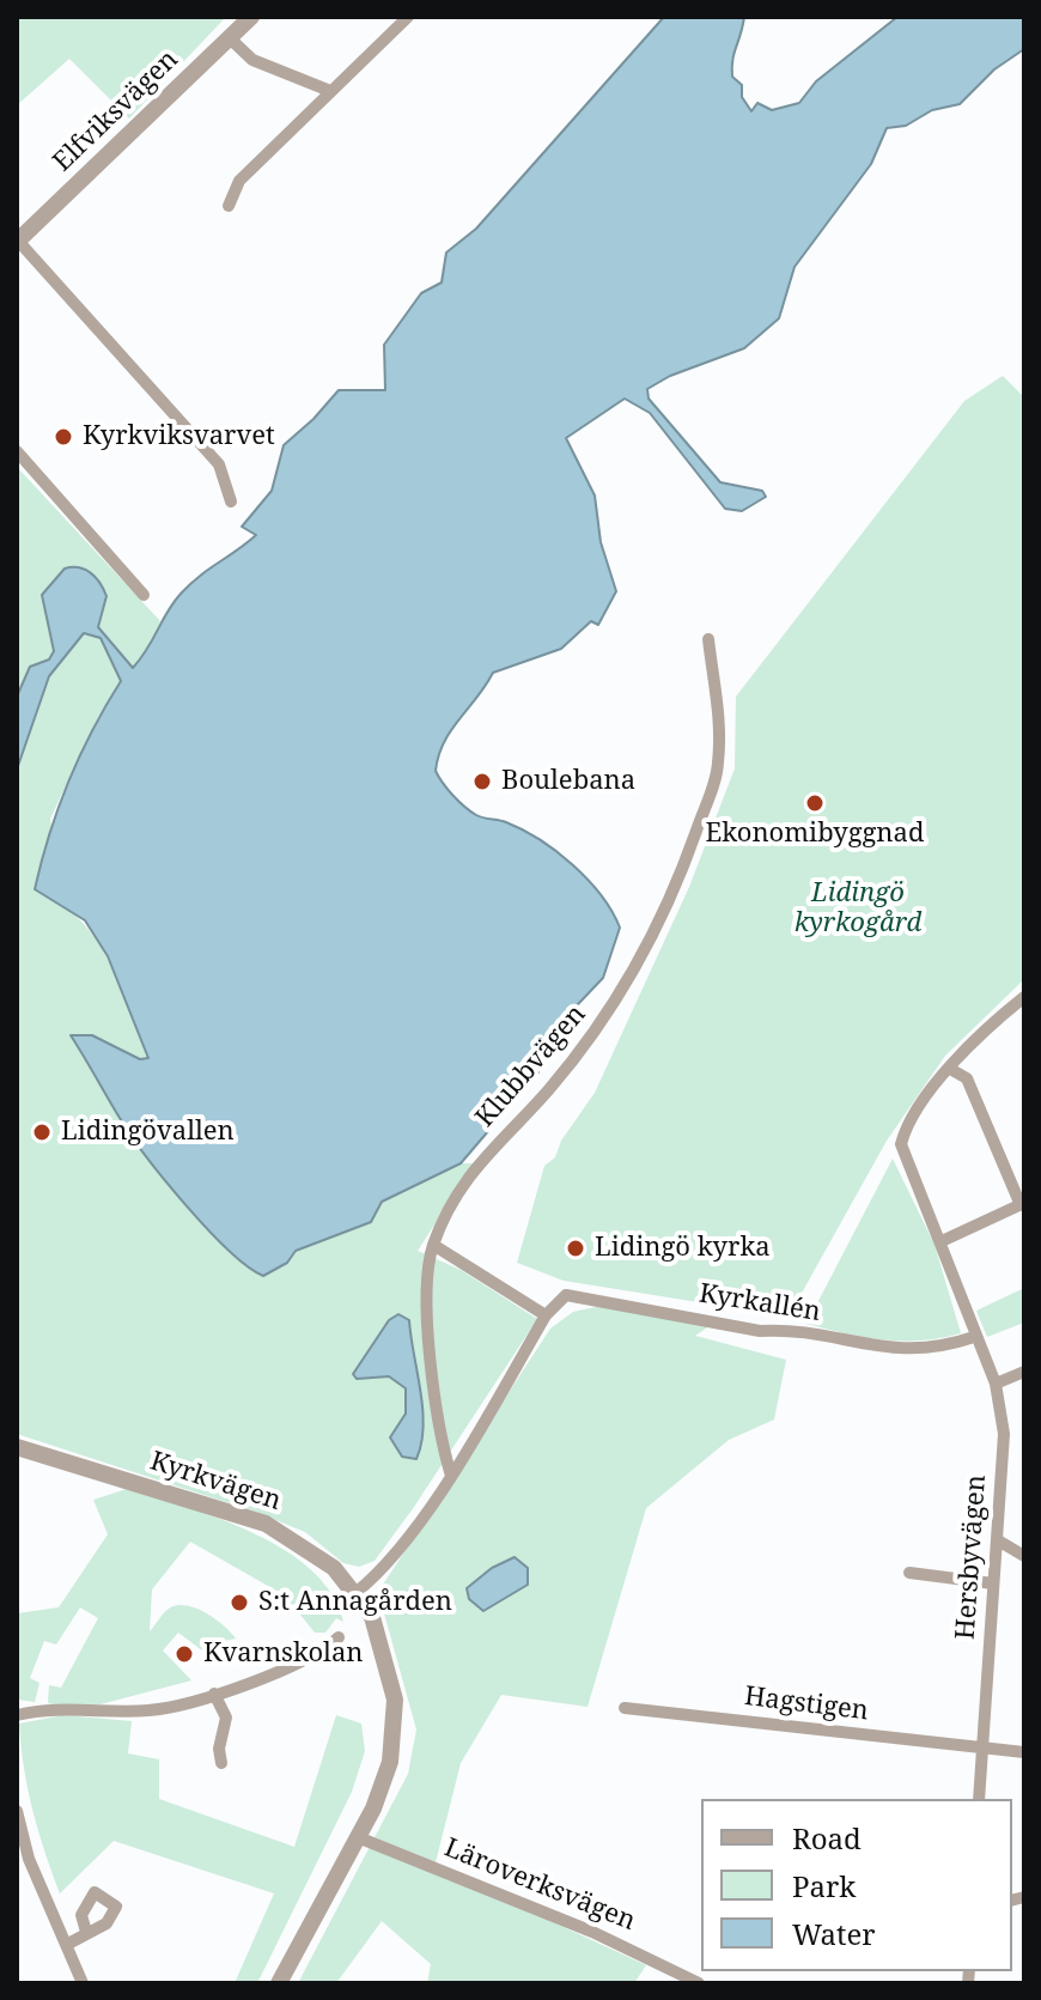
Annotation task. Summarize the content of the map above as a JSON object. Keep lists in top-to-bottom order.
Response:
{
  "streets": {
    "street": [
      "Elfviksvägen",
      "Klubbvägen",
      "Kyrkallén",
      "Kyrkvägen",
      "Hersbyvägen",
      "Hagstigen",
      "Läroverksvägen"
    ]
  },
  "crossings": [
    ["Kyrkallén", "Hersbyvägen"],
    ["Kyrkvägen", "Läroverksvägen"],
    ["Hersbyvägen", "Hagstigen"]
  ],
  "parks": ["Lidingö kyrkogård"],
  "places": [
    "Kyrkviksvarvet",
    "Boulebana",
    "Ekonomibyggnad",
    "Lidingövallen",
    "Lidingö kyrka",
    "S:t Annagården",
    "Kvarnskolan"
  ],
  "legend": ["Road", "Park", "Water"]
}
